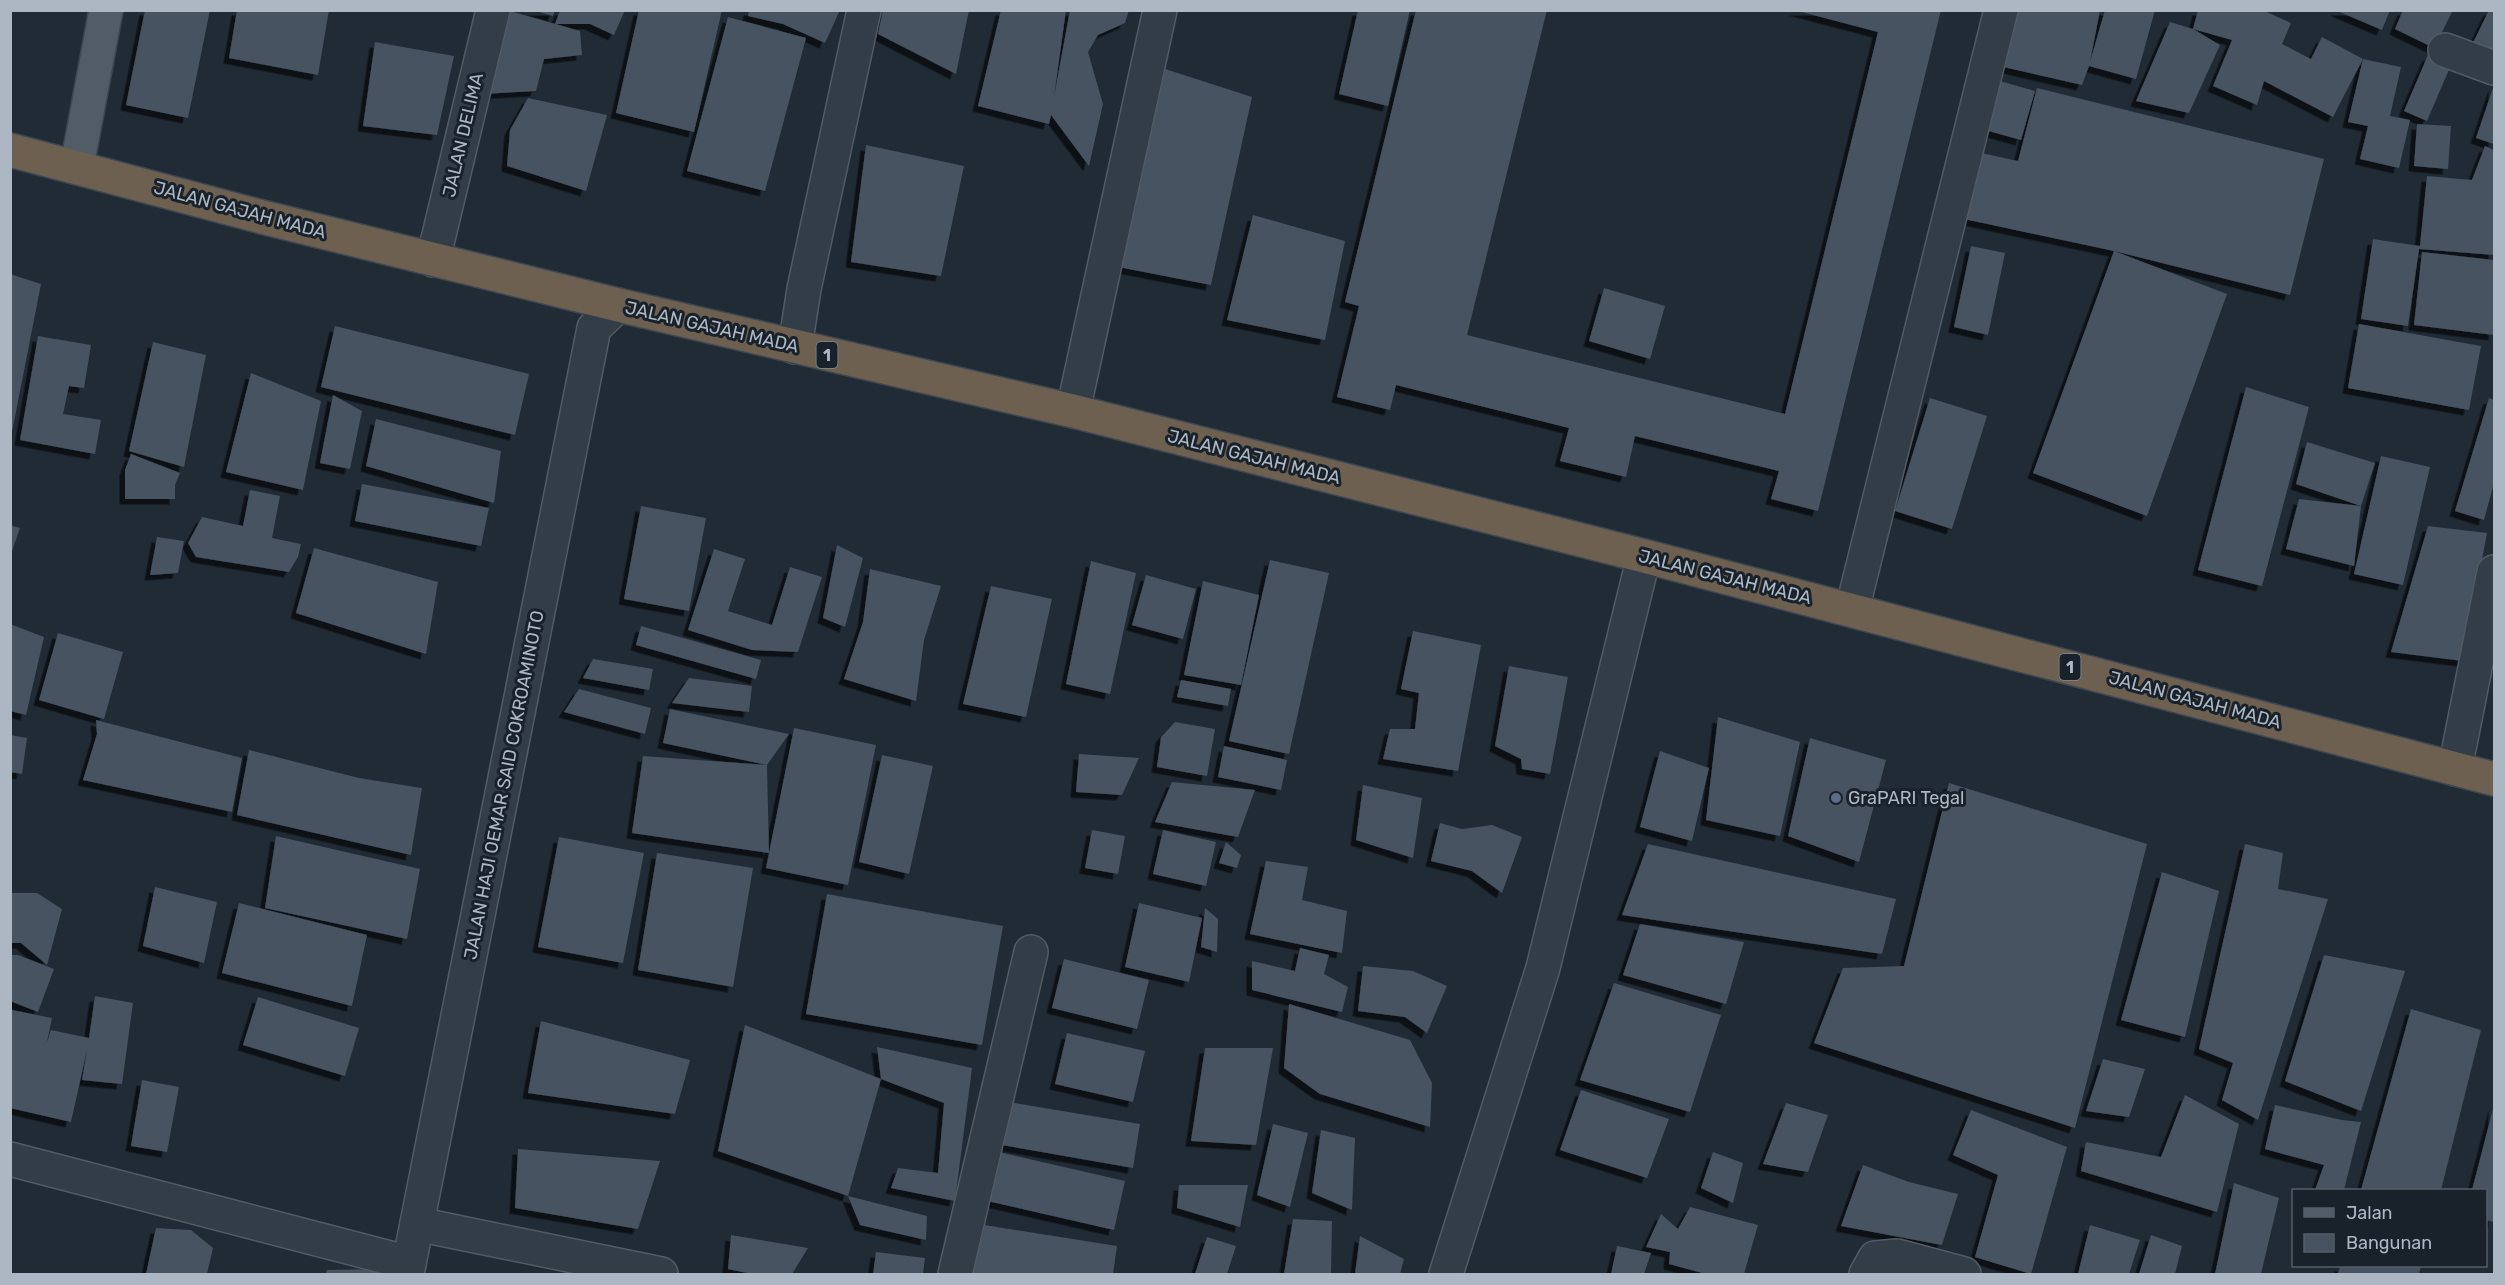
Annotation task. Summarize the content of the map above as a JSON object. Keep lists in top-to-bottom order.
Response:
{
  "streets": {
    "highway": ["JALAN GAJAH MADA", "1"],
    "street": ["JALAN DELIMA", "JALAN HAJI OEMAR SAID COKROAMINOTO"]
  },
  "crossings": [
    ["JALAN DELIMA", "JALAN GAJAH MADA"],
    ["JALAN GAJAH MADA", "JALAN HAJI OEMAR SAID COKROAMINOTO"]
  ],
  "places": ["GraPARI Tegal"],
  "legend": ["Jalan", "Bangunan"]
}
